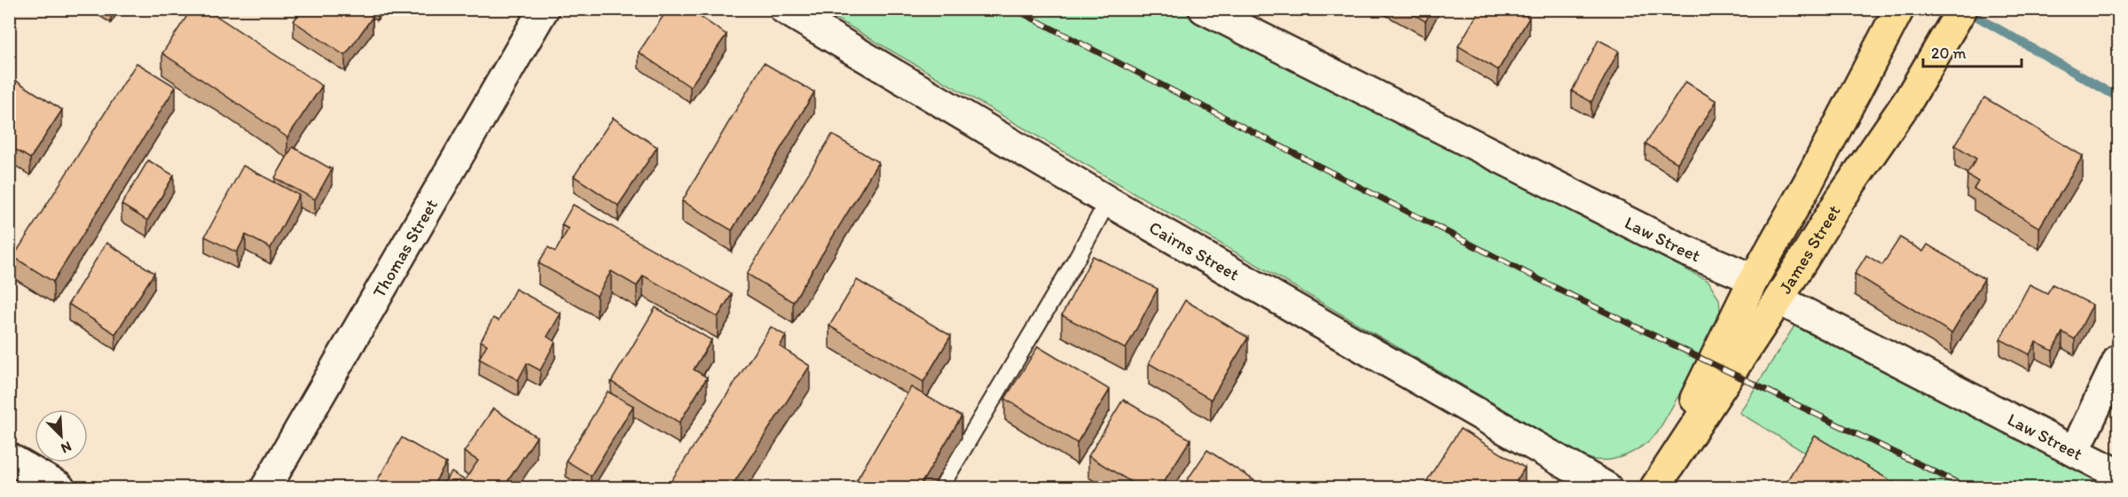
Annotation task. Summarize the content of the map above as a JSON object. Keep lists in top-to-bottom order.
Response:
{
  "streets": {
    "main road": ["Law Street", "James Street"],
    "street": ["Thomas Street", "Cairns Street"]
  },
  "crossings": [
    ["Law Street", "James Street"]
  ],
  "scale_bar": "20 m",
  "north": "bottom right"
}
